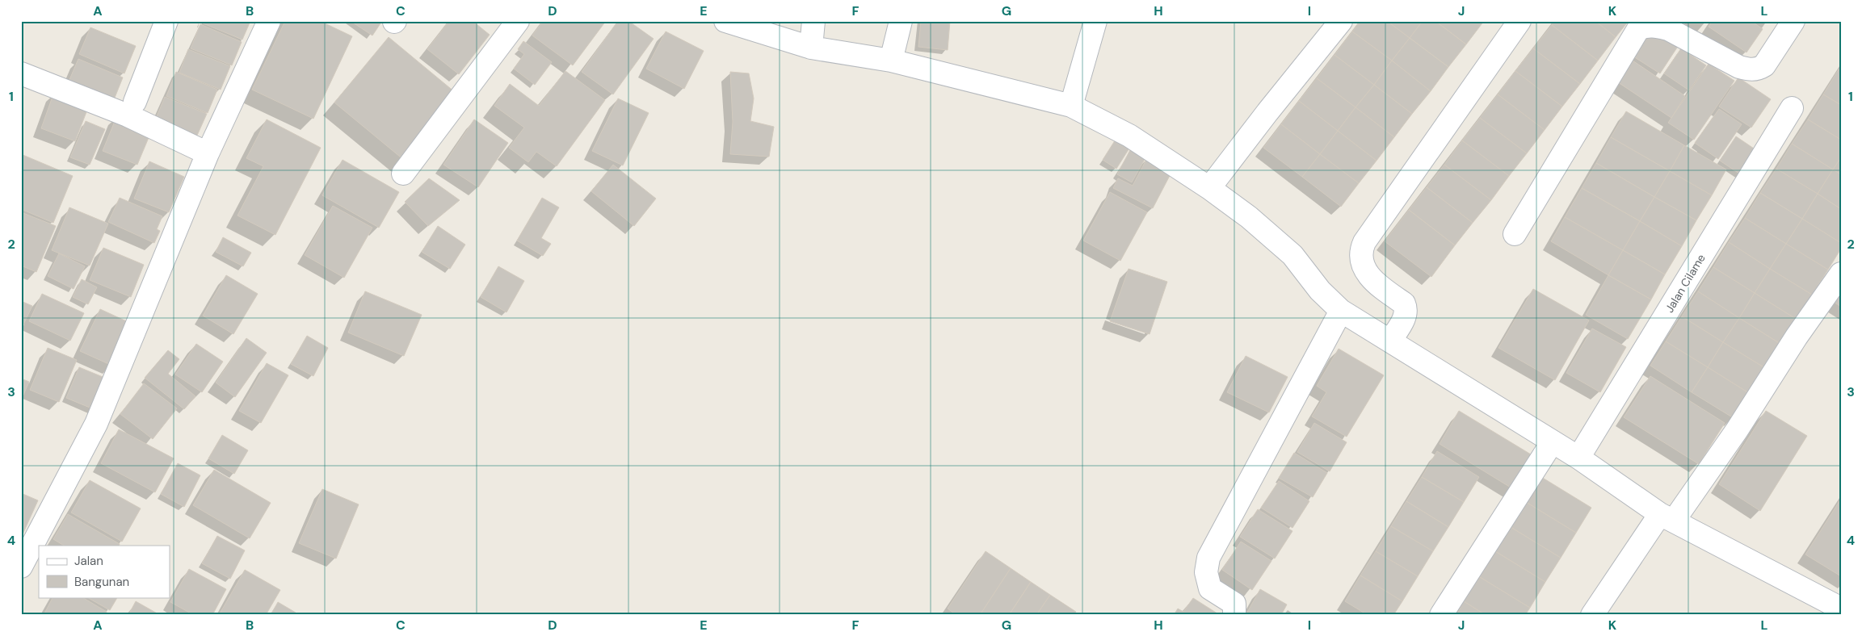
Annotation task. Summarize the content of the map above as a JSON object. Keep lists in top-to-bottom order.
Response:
{
  "streets": {
    "street": ["Jalan Cilame"]
  },
  "legend": ["Jalan", "Bangunan"],
  "grid": {
    "columns": [
      "A",
      "B",
      "C",
      "D",
      "E",
      "F",
      "G",
      "H",
      "I",
      "J",
      "K",
      "L"
    ],
    "rows": [
      "1",
      "2",
      "3",
      "4"
    ]
  }
}
